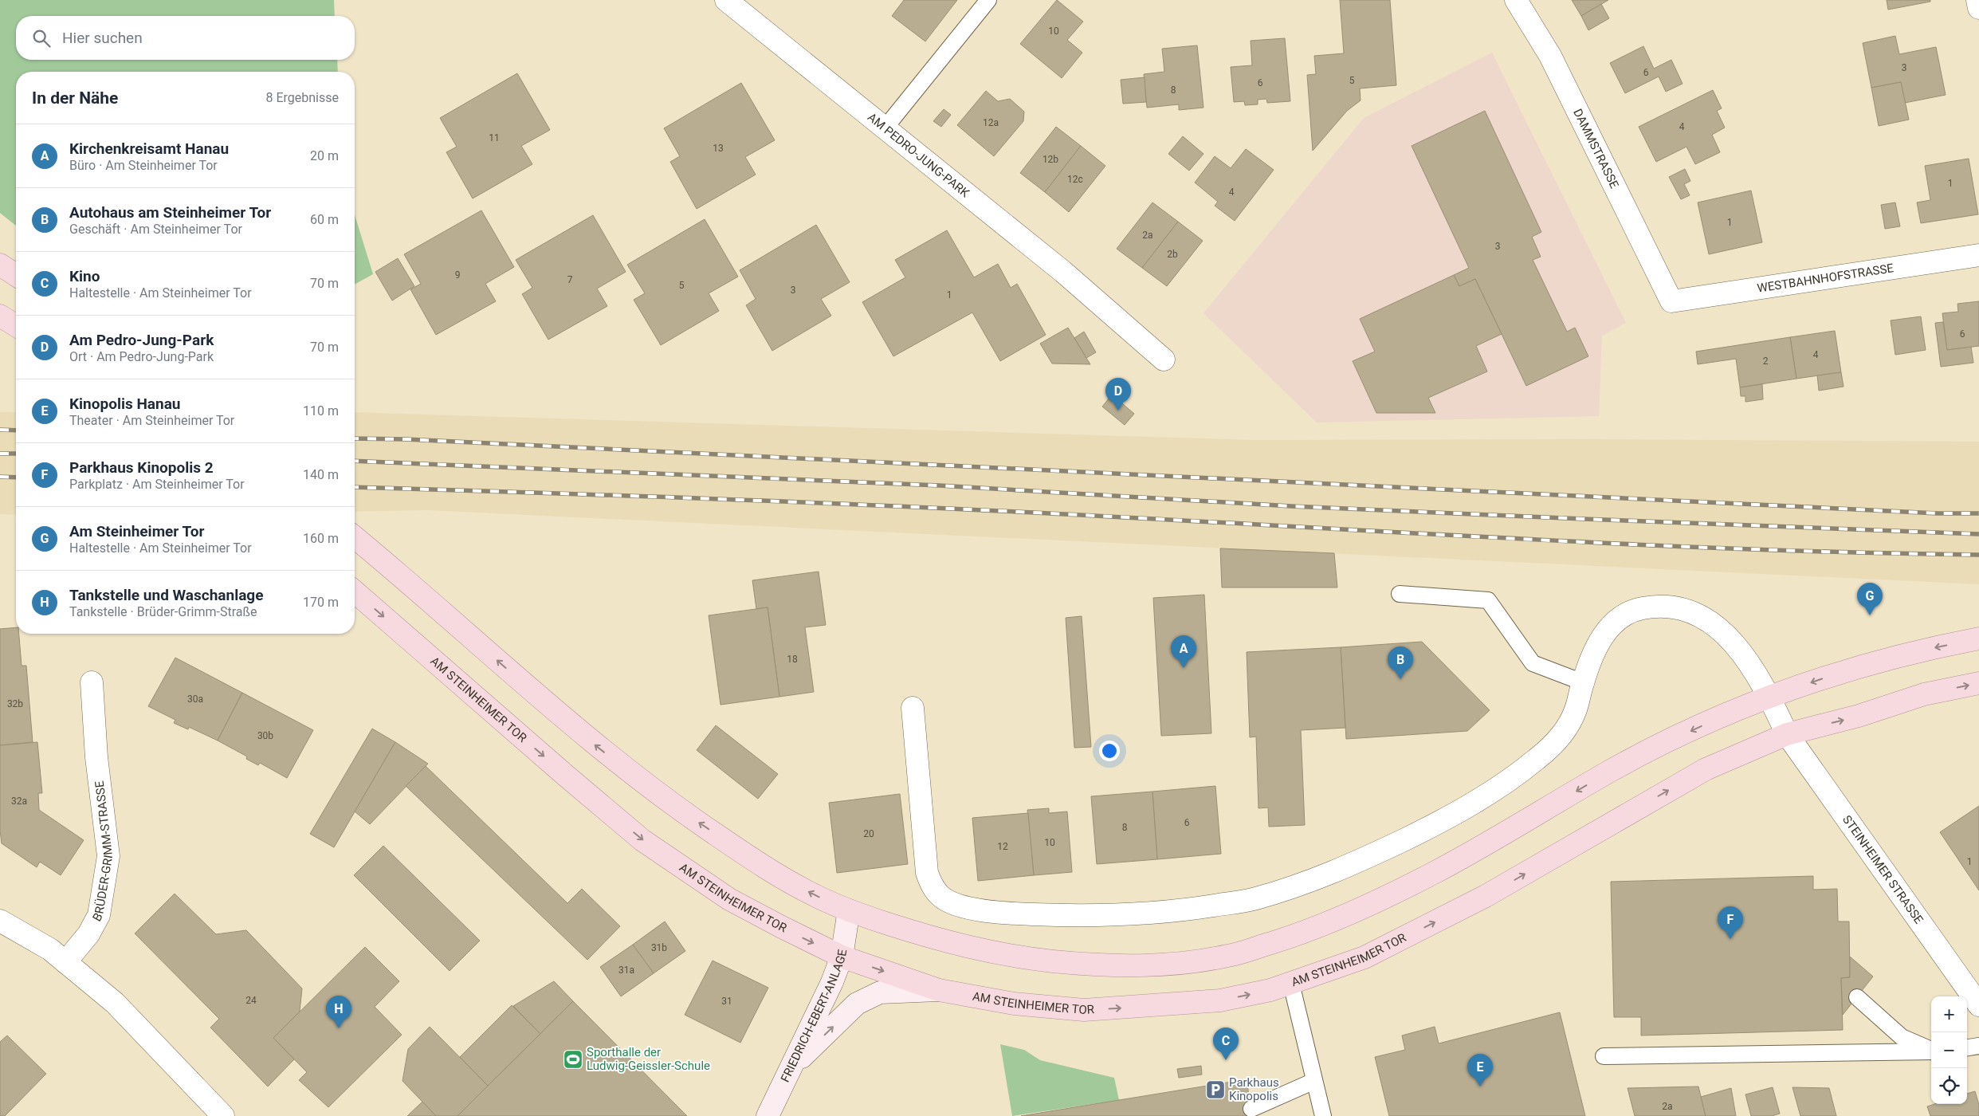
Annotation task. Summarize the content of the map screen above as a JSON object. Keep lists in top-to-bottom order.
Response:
{
  "streets": {
    "main road": ["AM STEINHEIMER TOR", "FRIEDRICH-EBERT-ANLAGE"],
    "street": [
      "DAMMSTRASSE",
      "AM PEDRO-JUNG-PARK",
      "WESTBAHNHOFSTRASSE",
      "BRÜDER-GRIMM-STRASSE",
      "STEINHEIMER STRASSE"
    ]
  },
  "crossings": [
    ["DAMMSTRASSE", "WESTBAHNHOFSTRASSE"],
    ["AM STEINHEIMER TOR", "STEINHEIMER STRASSE"],
    ["AM STEINHEIMER TOR", "FRIEDRICH-EBERT-ANLAGE"]
  ],
  "places": {
    "sports": ["Sporthalle der Ludwig-Geissler-Schule"],
    "parking": ["Parkhaus Kinopolis"]
  },
  "house_numbers": [
    "10",
    "3",
    "6",
    "5",
    "6",
    "8",
    "12a",
    "4",
    "11",
    "13",
    "12b",
    "12c",
    "1",
    "4",
    "1",
    "2a",
    "3",
    "2b",
    "9",
    "7",
    "5",
    "3",
    "1",
    "6",
    "4",
    "2",
    "18",
    "30a",
    "32b",
    "30b",
    "32a",
    "6",
    "8",
    "20",
    "10",
    "12",
    "1",
    "31b",
    "31a",
    "24",
    "31",
    "2a"
  ],
  "page": {
    "search": "Hier suchen",
    "heading": ["In der Nähe", "8 Ergebnisse"],
    "list": [
      {
        "mark": "A",
        "name": "Kirchenkreisamt Hanau",
        "note": "Büro · Am Steinheimer Tor",
        "value": "20 m"
      },
      {
        "mark": "B",
        "name": "Autohaus am Steinheimer Tor",
        "note": "Geschäft · Am Steinheimer Tor",
        "value": "60 m"
      },
      {
        "mark": "C",
        "name": "Kino",
        "note": "Haltestelle · Am Steinheimer Tor",
        "value": "70 m"
      },
      {
        "mark": "D",
        "name": "Am Pedro-Jung-Park",
        "note": "Ort · Am Pedro-Jung-Park",
        "value": "70 m"
      },
      {
        "mark": "E",
        "name": "Kinopolis Hanau",
        "note": "Theater · Am Steinheimer Tor",
        "value": "110 m"
      },
      {
        "mark": "F",
        "name": "Parkhaus Kinopolis 2",
        "note": "Parkplatz · Am Steinheimer Tor",
        "value": "140 m"
      },
      {
        "mark": "G",
        "name": "Am Steinheimer Tor",
        "note": "Haltestelle · Am Steinheimer Tor",
        "value": "160 m"
      },
      {
        "mark": "H",
        "name": "Tankstelle und Waschanlage",
        "note": "Tankstelle · Brüder-Grimm-Straße",
        "value": "170 m"
      }
    ],
    "pins": [
      "D",
      "G",
      "A",
      "B",
      "F",
      "H",
      "C",
      "E"
    ],
    "map_buttons": ["+", "−"]
  }
}
